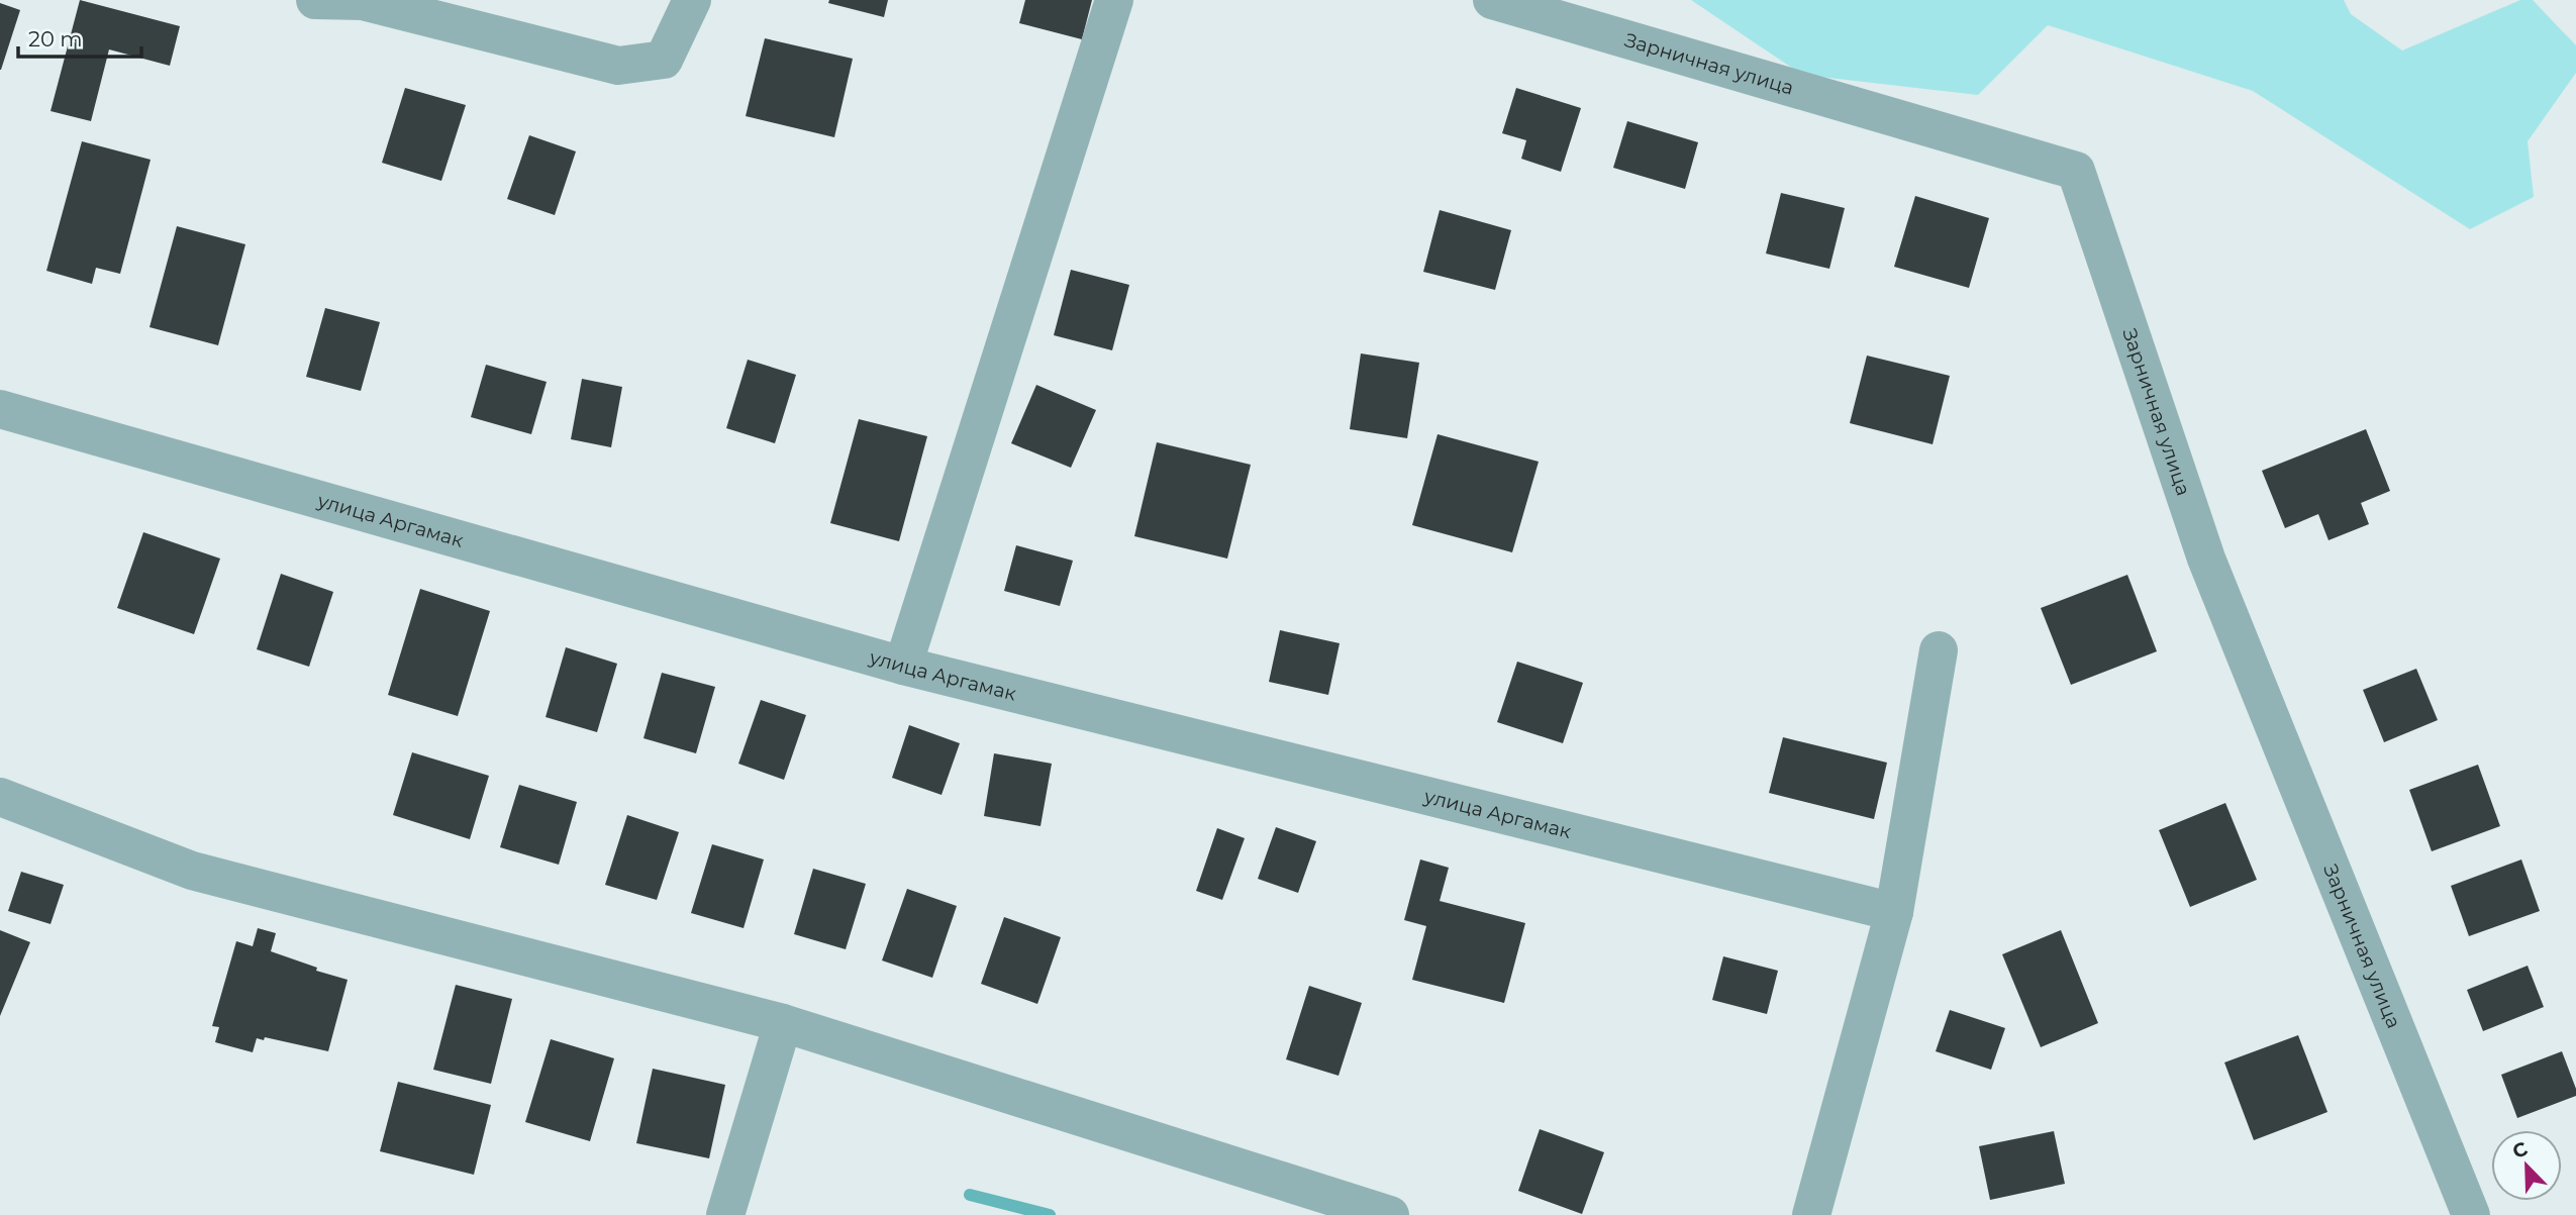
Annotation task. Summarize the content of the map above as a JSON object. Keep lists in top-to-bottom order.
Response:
{
  "streets": {
    "street": ["Зарничная улица", "улица Аргамак"]
  },
  "scale_bar": "20 m",
  "north": "top left"
}
